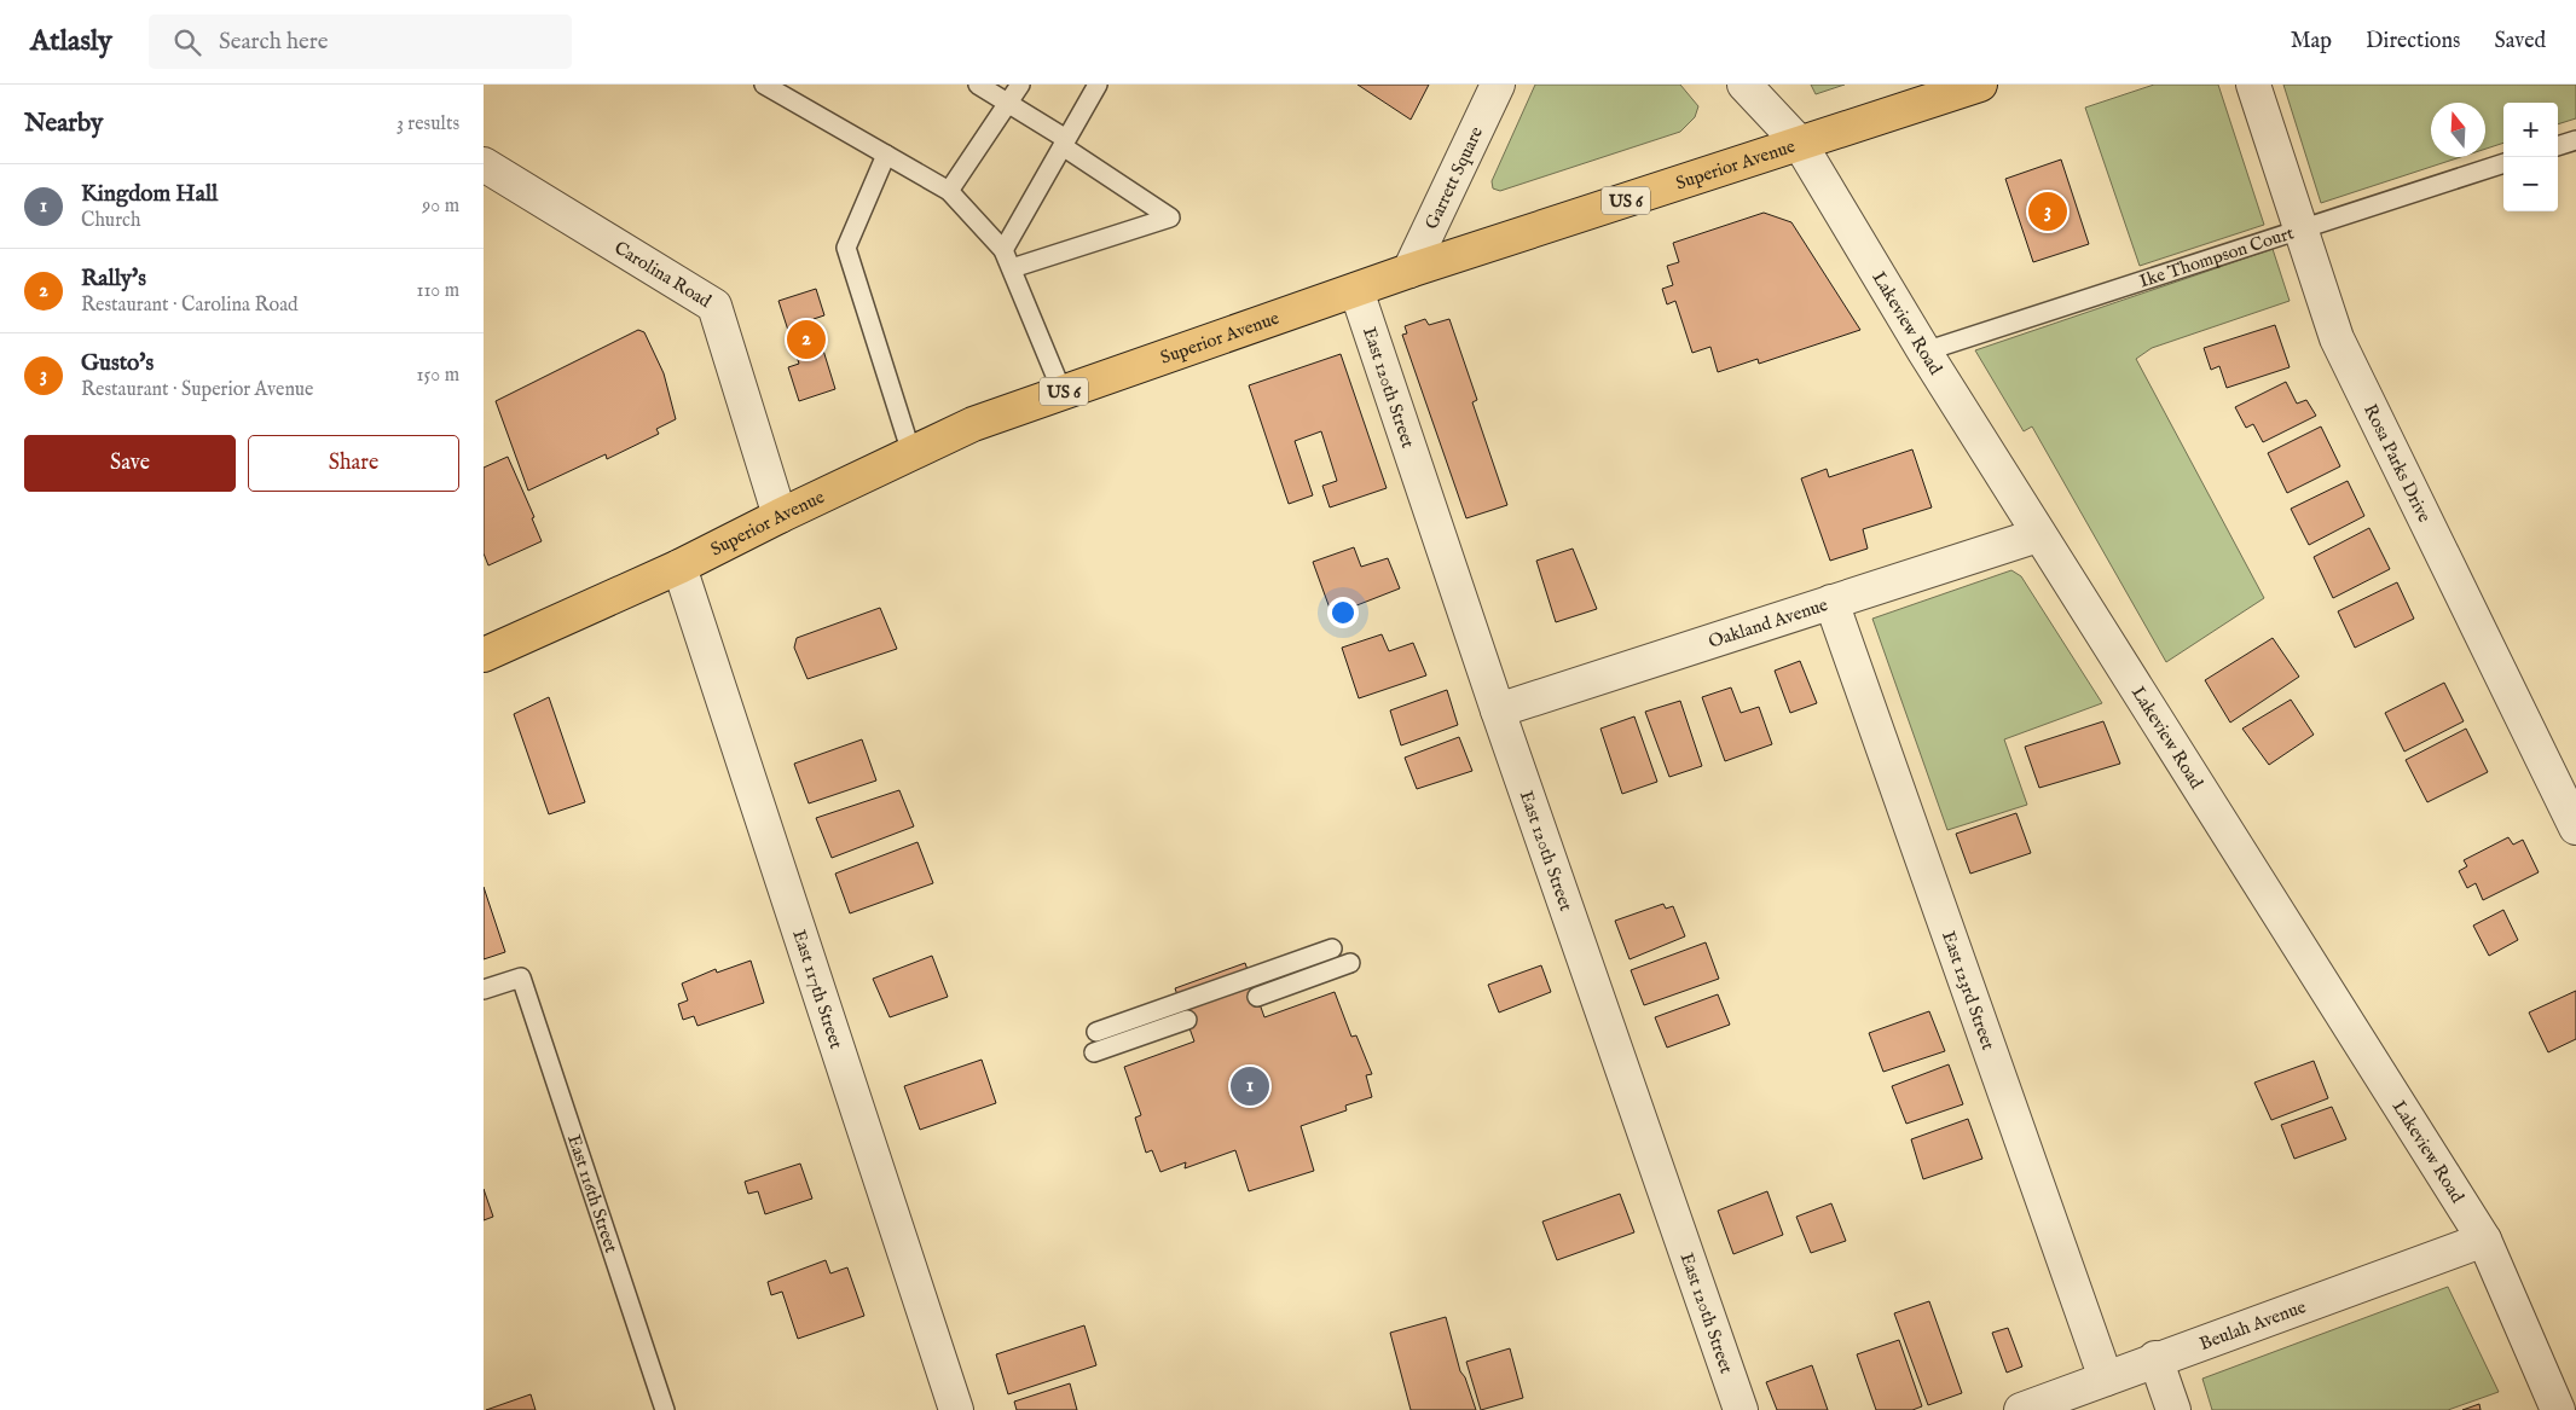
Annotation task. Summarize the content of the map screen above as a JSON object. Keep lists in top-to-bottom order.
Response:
{
  "streets": {
    "main road": ["Superior Avenue", "US 6"],
    "street": [
      "Garrett Square",
      "Carolina Road",
      "Lakeview Road",
      "East 120th Street",
      "Rosa Parks Drive",
      "Oakland Avenue",
      "East 117th Street",
      "East 123rd Street",
      "Beulah Avenue"
    ],
    "lane": ["Ike Thompson Court", "East 116th Street"]
  },
  "crossings": [
    ["Superior Avenue", "Garrett Square"],
    ["Superior Avenue", "Carolina Road"],
    ["Superior Avenue", "Lakeview Road"],
    ["Superior Avenue", "East 120th Street"],
    ["Superior Avenue", "East 117th Street"],
    ["Ike Thompson Court", "Lakeview Road"],
    ["Ike Thompson Court", "Rosa Parks Drive"],
    ["Lakeview Road", "Oakland Avenue"],
    ["Lakeview Road", "Beulah Avenue"],
    ["East 120th Street", "Oakland Avenue"],
    ["Oakland Avenue", "East 123rd Street"],
    ["East 123rd Street", "Beulah Avenue"]
  ],
  "north": "top",
  "page": {
    "header": "Atlasly",
    "search": "Search here",
    "nav": ["Map", "Directions", "Saved"],
    "heading": ["Nearby", "3 results"],
    "map_buttons": ["+", "−"],
    "list": [
      {
        "mark": "1",
        "name": "Kingdom Hall",
        "note": "Church",
        "value": "90 m"
      },
      {
        "mark": "2",
        "name": "Rally's",
        "note": "Restaurant · Carolina Road",
        "value": "110 m"
      },
      {
        "mark": "3",
        "name": "Gusto's",
        "note": "Restaurant · Superior Avenue",
        "value": "150 m"
      }
    ],
    "pins": ["3", "2", "1"],
    "buttons": ["Save", "Share"]
  }
}
